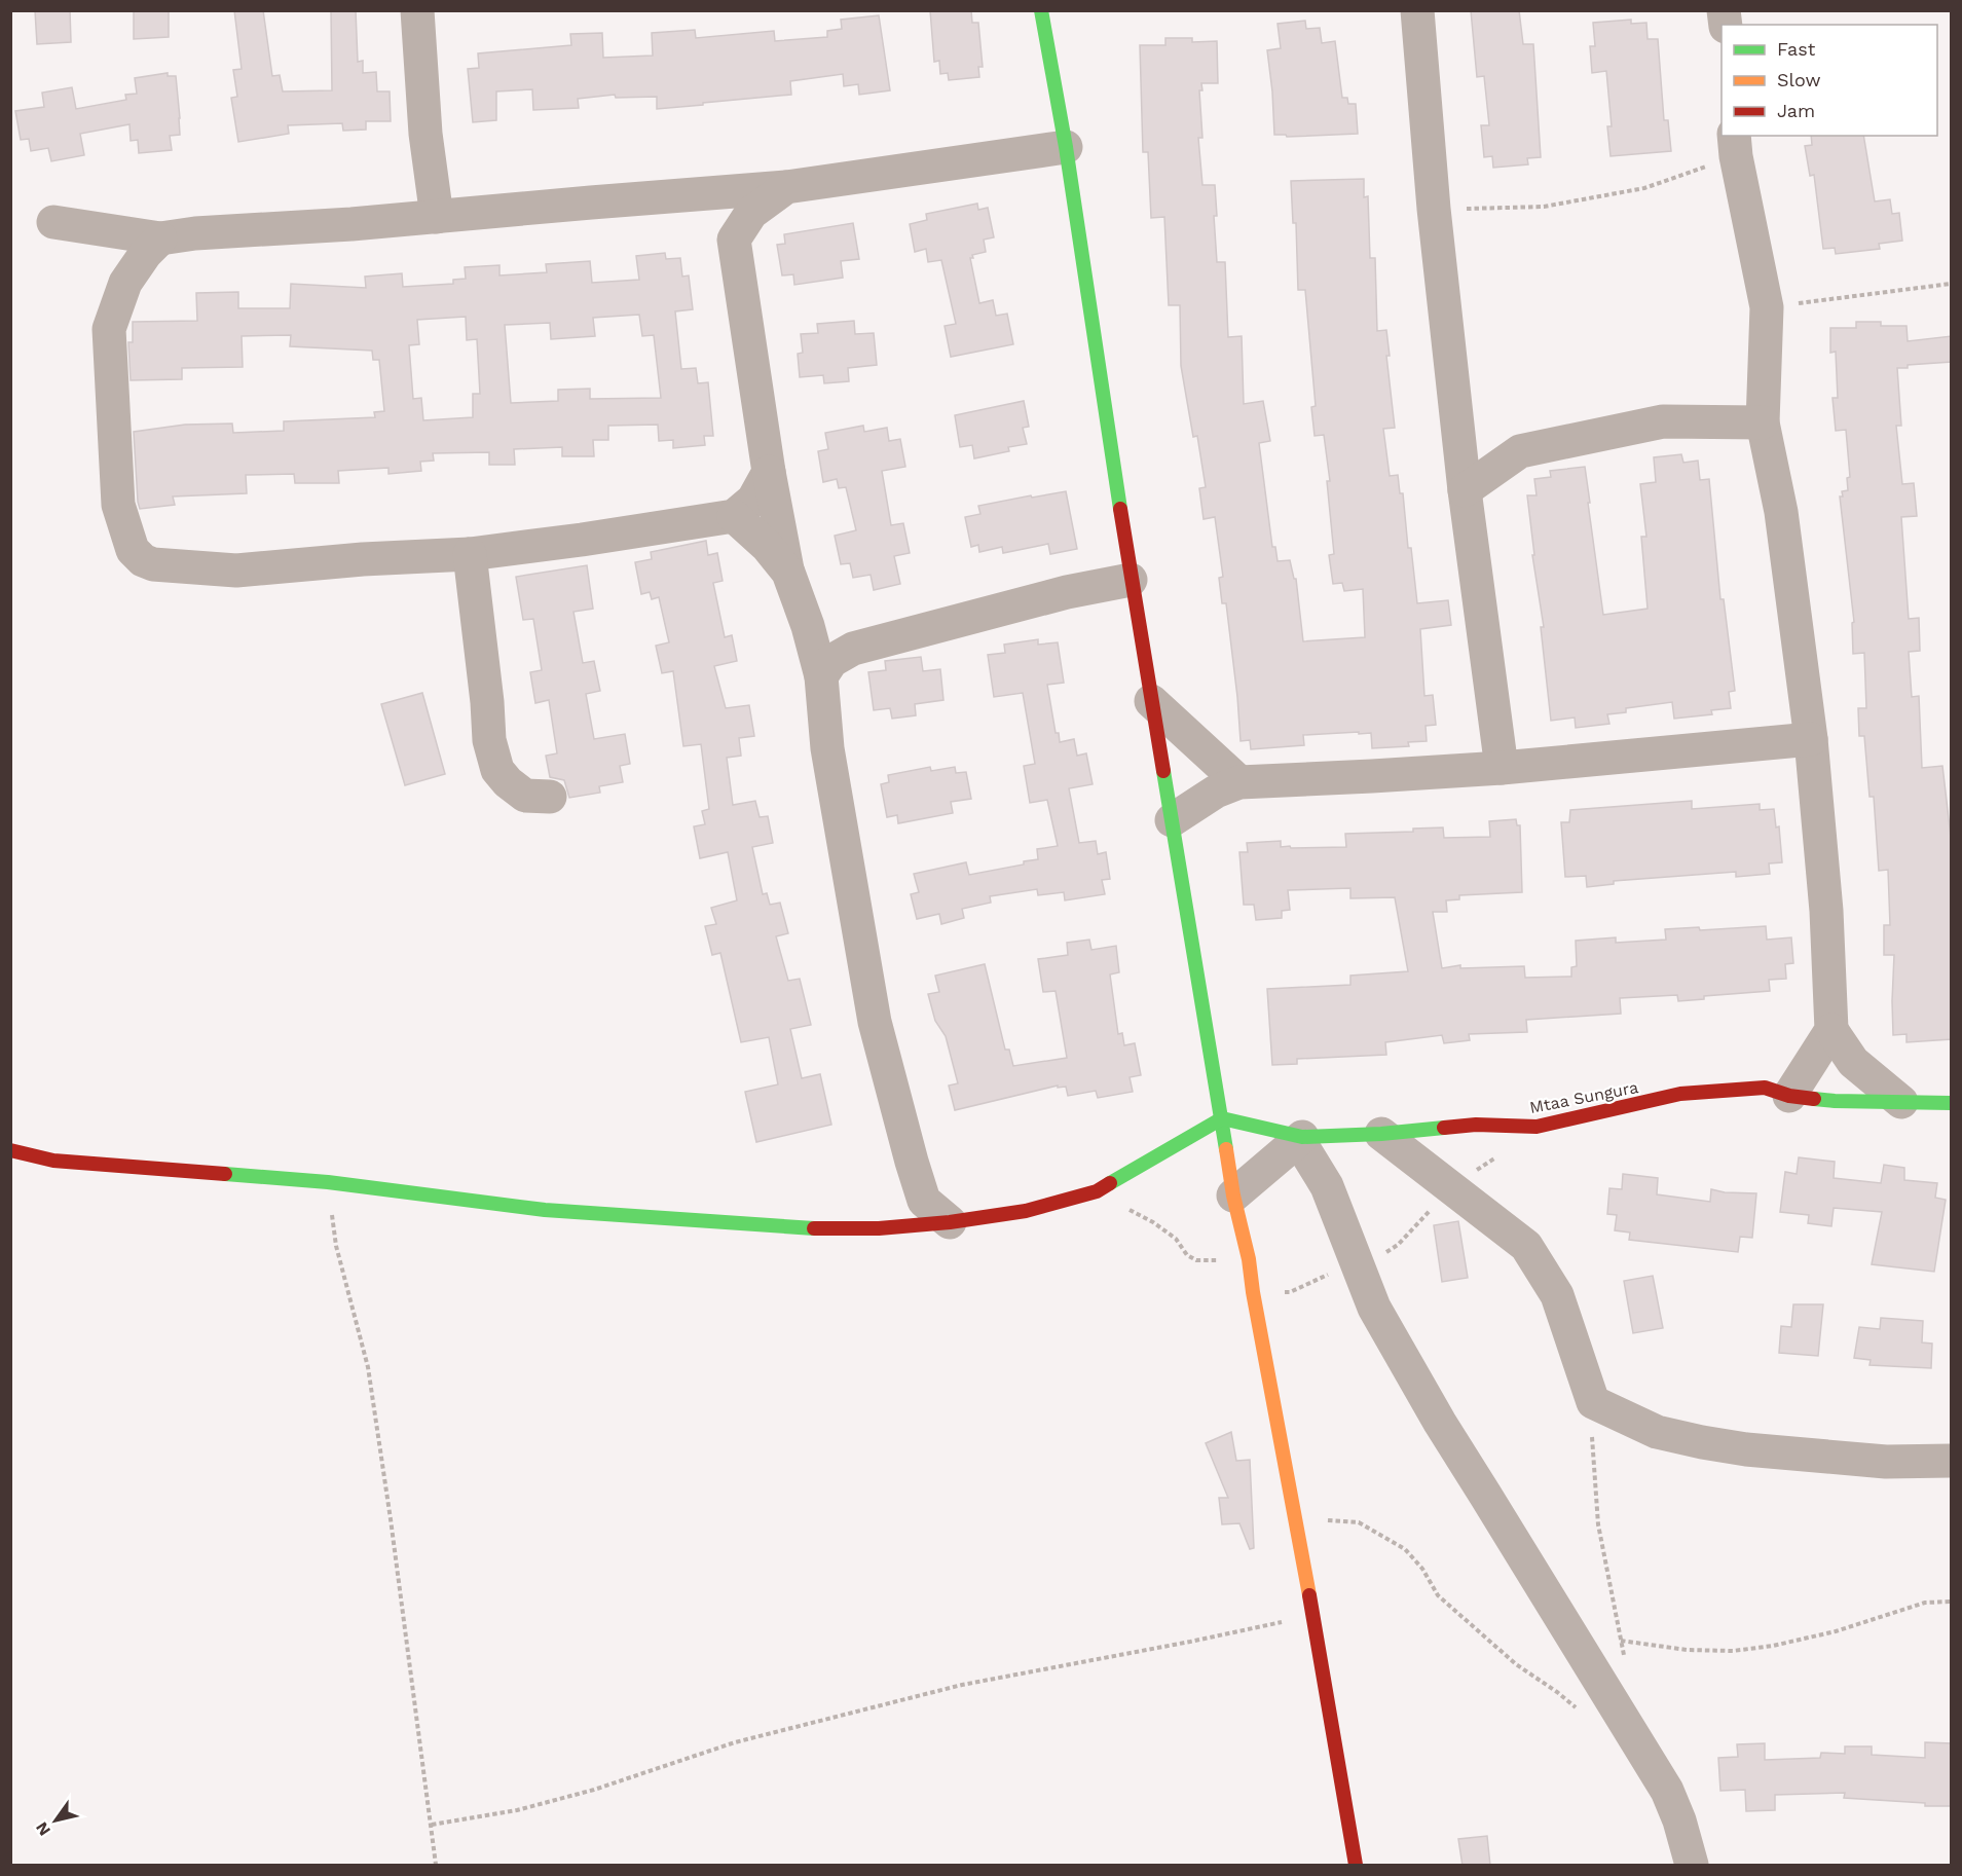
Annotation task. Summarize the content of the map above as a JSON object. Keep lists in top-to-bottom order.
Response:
{
  "streets": {
    "street": ["Mtaa Sungura"]
  },
  "legend": ["Fast", "Slow", "Jam"],
  "north": "bottom left"
}
